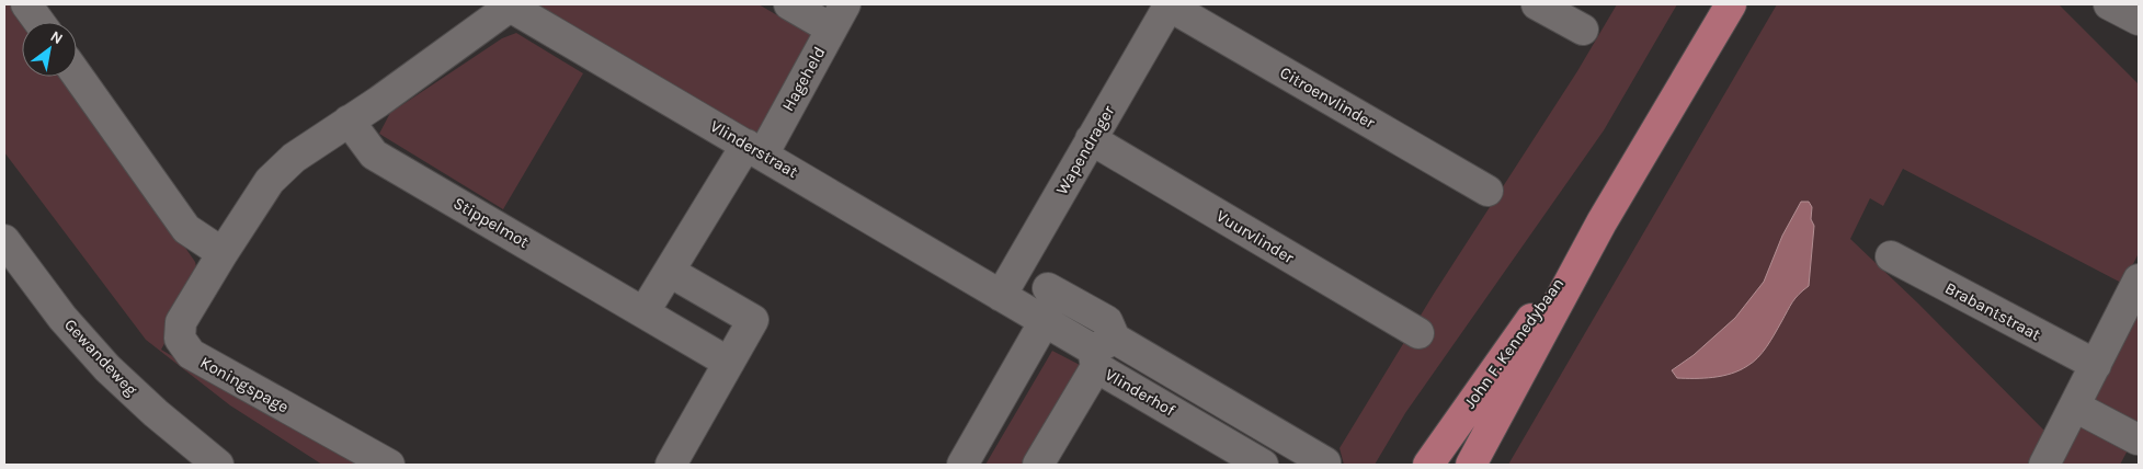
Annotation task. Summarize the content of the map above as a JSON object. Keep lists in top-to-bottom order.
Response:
{
  "streets": {
    "main road": ["John F. Kennedybaan"],
    "street": [
      "Hageheld",
      "Citroenvlinder",
      "Vlinderstraat",
      "Wapendrager",
      "Stippelmot",
      "Vuurvlinder",
      "Brabantstraat",
      "Gewandeweg",
      "Koningspage",
      "Vlinderhof"
    ]
  },
  "crossings": [
    ["Hageheld", "Vlinderstraat"],
    ["Citroenvlinder", "Wapendrager"],
    ["Vlinderstraat", "Wapendrager"],
    ["Vlinderstraat", "Vlinderhof"],
    ["Wapendrager", "Vuurvlinder"],
    ["Wapendrager", "Vlinderhof"]
  ],
  "north": "top right"
}
